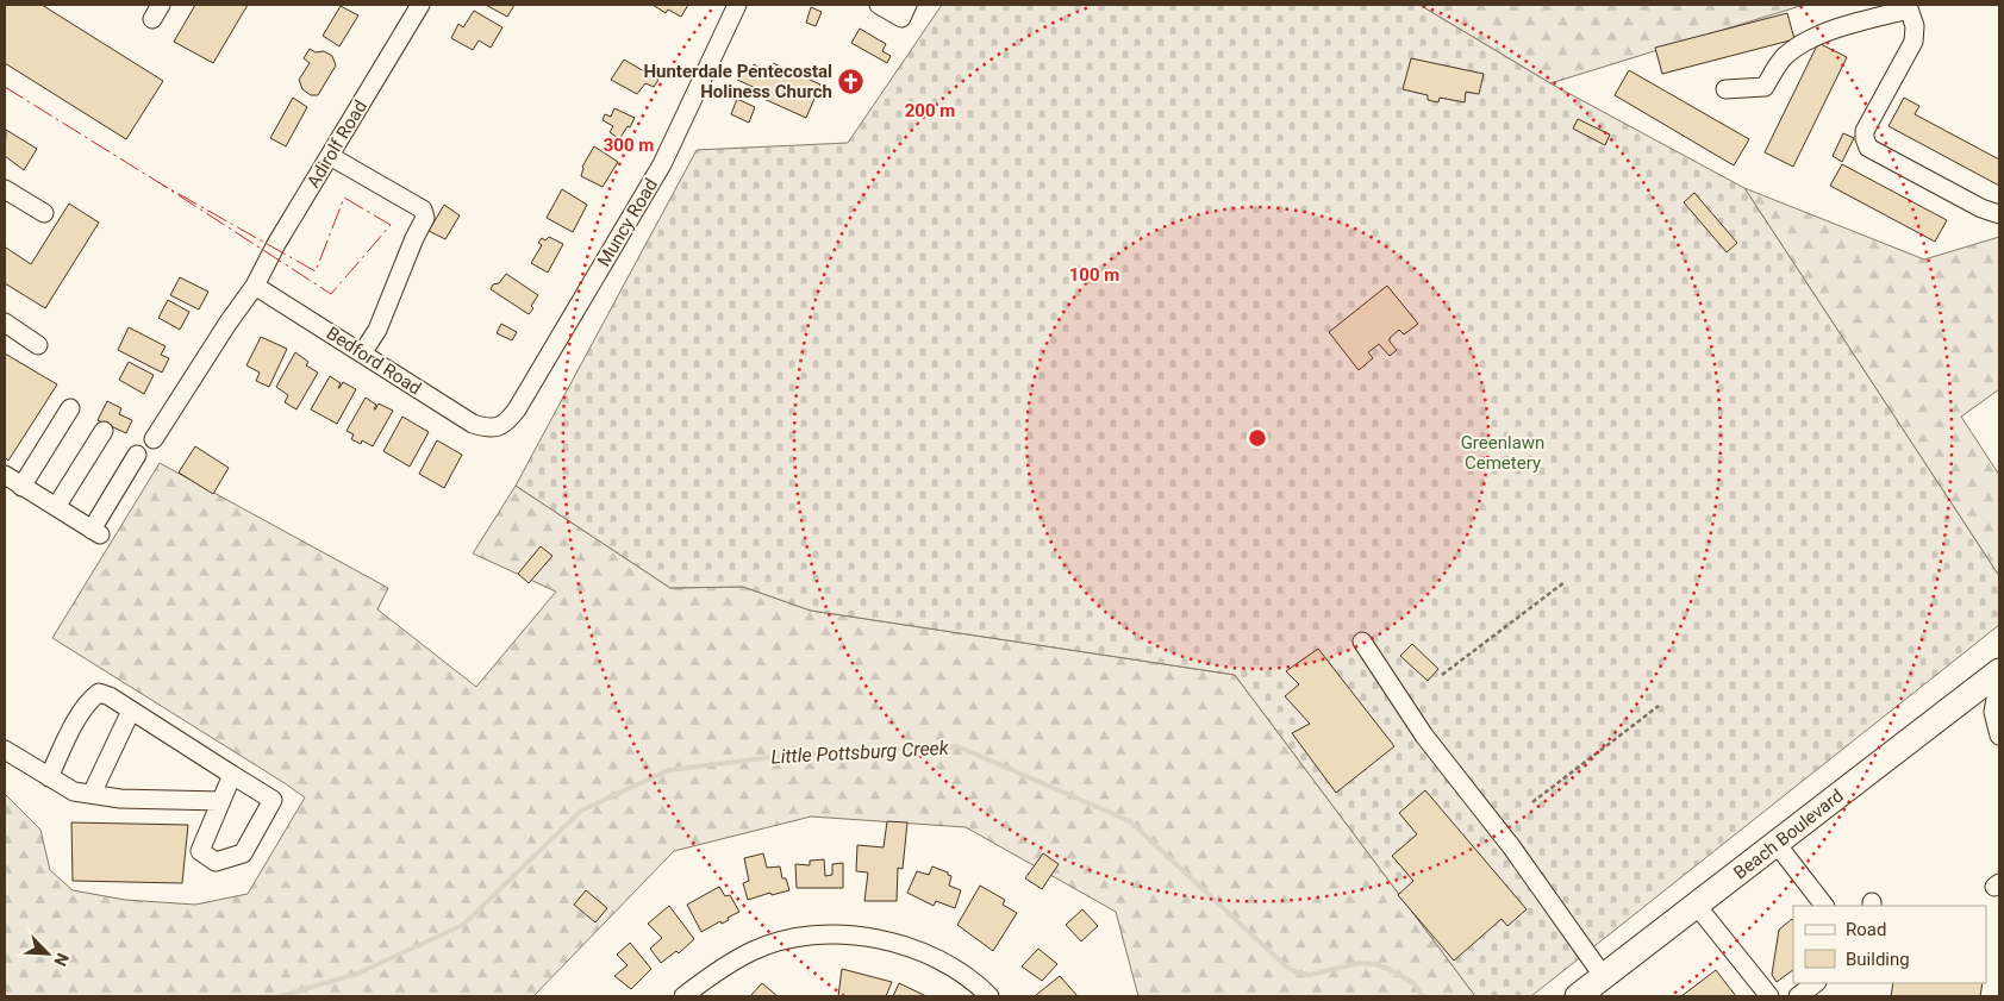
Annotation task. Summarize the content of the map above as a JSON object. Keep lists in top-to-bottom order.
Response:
{
  "streets": {
    "highway": ["Beach Boulevard"],
    "street": ["Adirolf Road", "Muncy Road", "Bedford Road"]
  },
  "crossings": [
    ["Adirolf Road", "Bedford Road"],
    ["Muncy Road", "Bedford Road"]
  ],
  "water": ["Little Pottsburg Creek"],
  "parks": ["Greenlawn Cemetery"],
  "places": {
    "church": ["Hunterdale Pentecostal Holiness Church"]
  },
  "legend": ["Road", "Building"],
  "north": "bottom right",
  "rings": ["200 m", "300 m", "100 m"]
}
